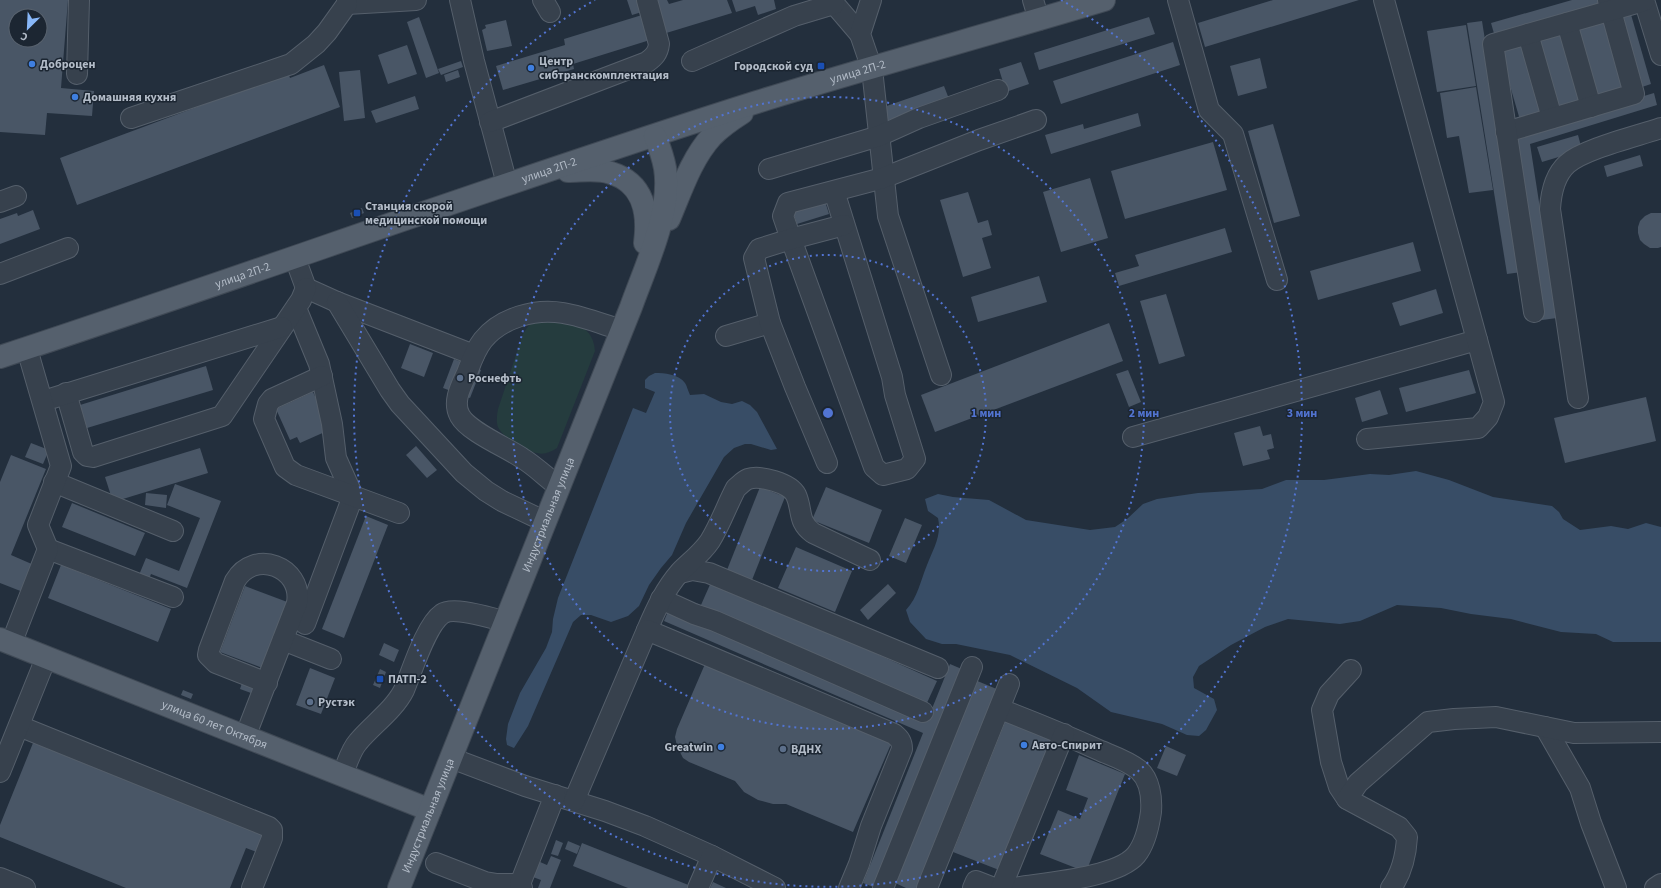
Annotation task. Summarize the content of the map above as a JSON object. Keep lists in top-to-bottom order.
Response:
{
  "streets": {
    "main road": ["улица 2П-2", "Индустриальная улица", "улица 60 лет Октября"]
  },
  "crossings": [
    ["улица 2П-2", "Индустриальная улица"],
    ["Индустриальная улица", "улица 60 лет Октября"]
  ],
  "places": {
    "other": [
      "Доброцен",
      "Центр сибтранскомплектация",
      "Домашняя кухня",
      "Роснефть",
      "Рустэк",
      "Авто-Спирит",
      "Greatwin",
      "ВДНХ"
    ],
    "transit": ["Городской суд", "Станция скорой медицинской помощи", "ПАТП-2"]
  },
  "north": "bottom left",
  "rings": ["1 мин", "2 мин", "3 мин"]
}
